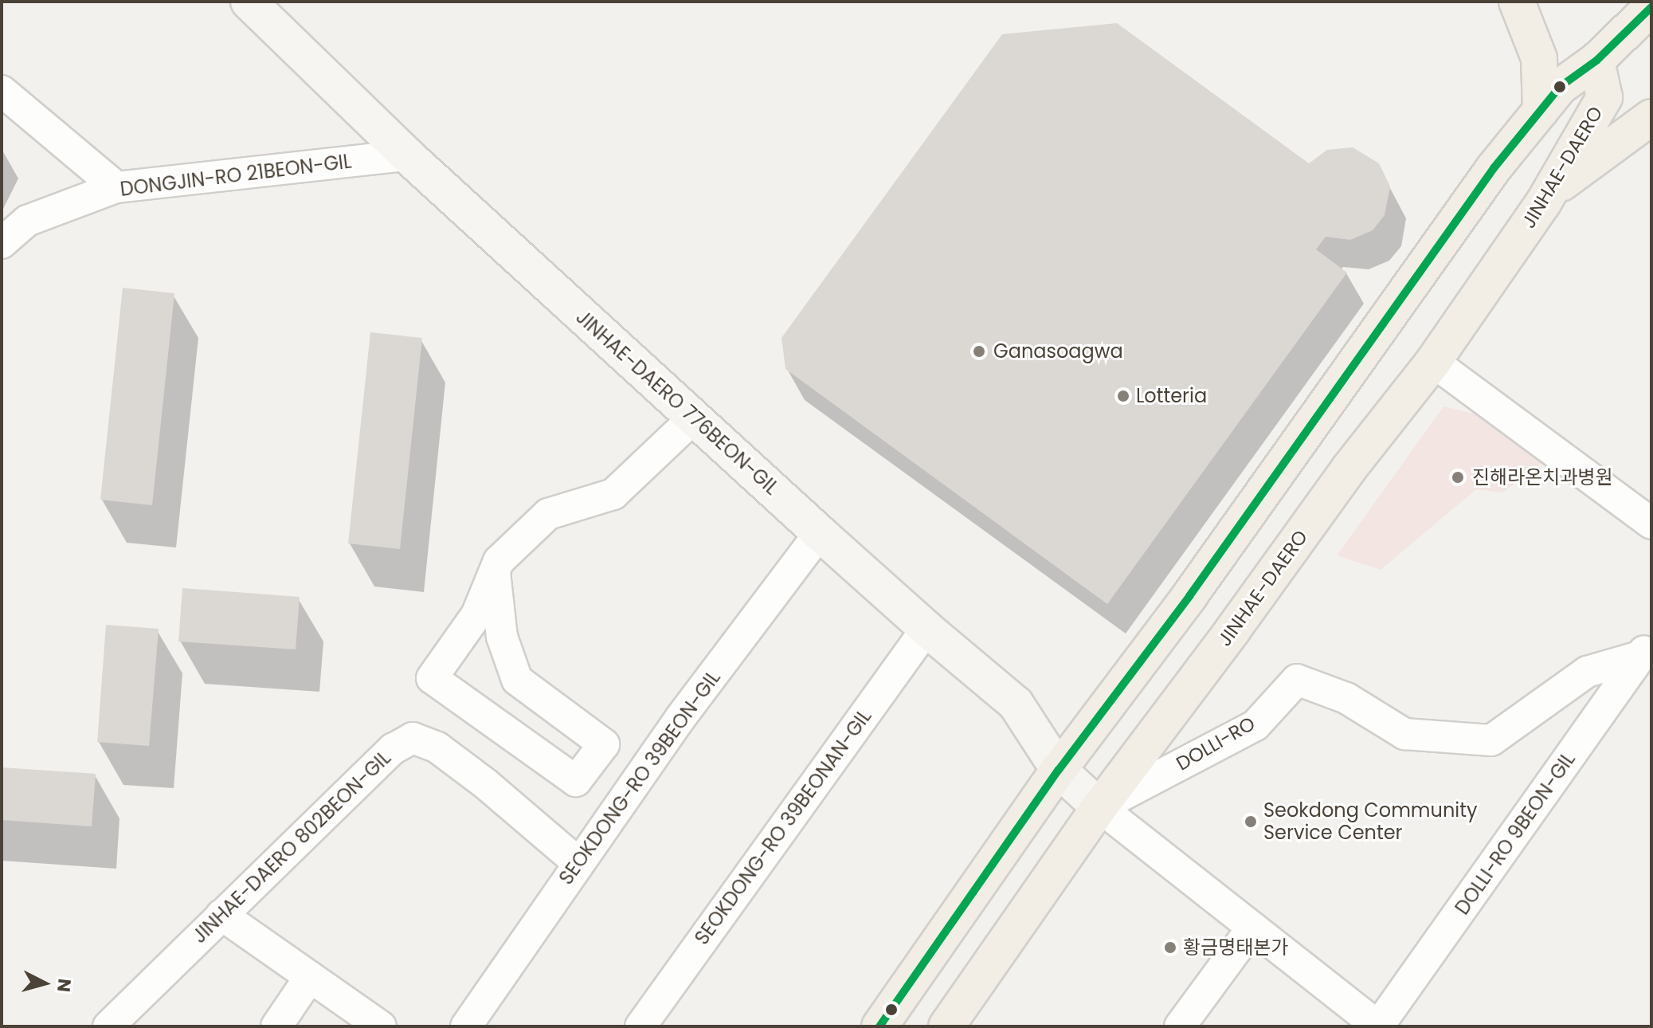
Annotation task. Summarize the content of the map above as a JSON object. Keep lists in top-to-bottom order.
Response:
{
  "streets": {
    "main road": ["JINHAE-DAERO", "JINHAE-DAERO 776BEON-GIL"],
    "street": [
      "DONGJIN-RO 21BEON-GIL",
      "DOLLI-RO",
      "SEOKDONG-RO 39BEON-GIL",
      "SEOKDONG-RO 39BEONAN-GIL",
      "DOLLI-RO 9BEON-GIL",
      "JINHAE-DAERO 802BEON-GIL"
    ]
  },
  "crossings": [
    ["JINHAE-DAERO", "JINHAE-DAERO 776BEON-GIL"],
    ["JINHAE-DAERO", "DOLLI-RO"],
    ["DONGJIN-RO 21BEON-GIL", "JINHAE-DAERO 776BEON-GIL"],
    ["JINHAE-DAERO 776BEON-GIL", "DOLLI-RO"],
    ["JINHAE-DAERO 776BEON-GIL", "SEOKDONG-RO 39BEON-GIL"],
    ["JINHAE-DAERO 776BEON-GIL", "SEOKDONG-RO 39BEONAN-GIL"],
    ["DOLLI-RO", "DOLLI-RO 9BEON-GIL"],
    ["SEOKDONG-RO 39BEON-GIL", "JINHAE-DAERO 802BEON-GIL"]
  ],
  "places": [
    "Ganasoagwa",
    "Lotteria",
    "진해라온치과병원",
    "Seokdong Community Service Center",
    "황금명태본가"
  ],
  "north": "right"
}
